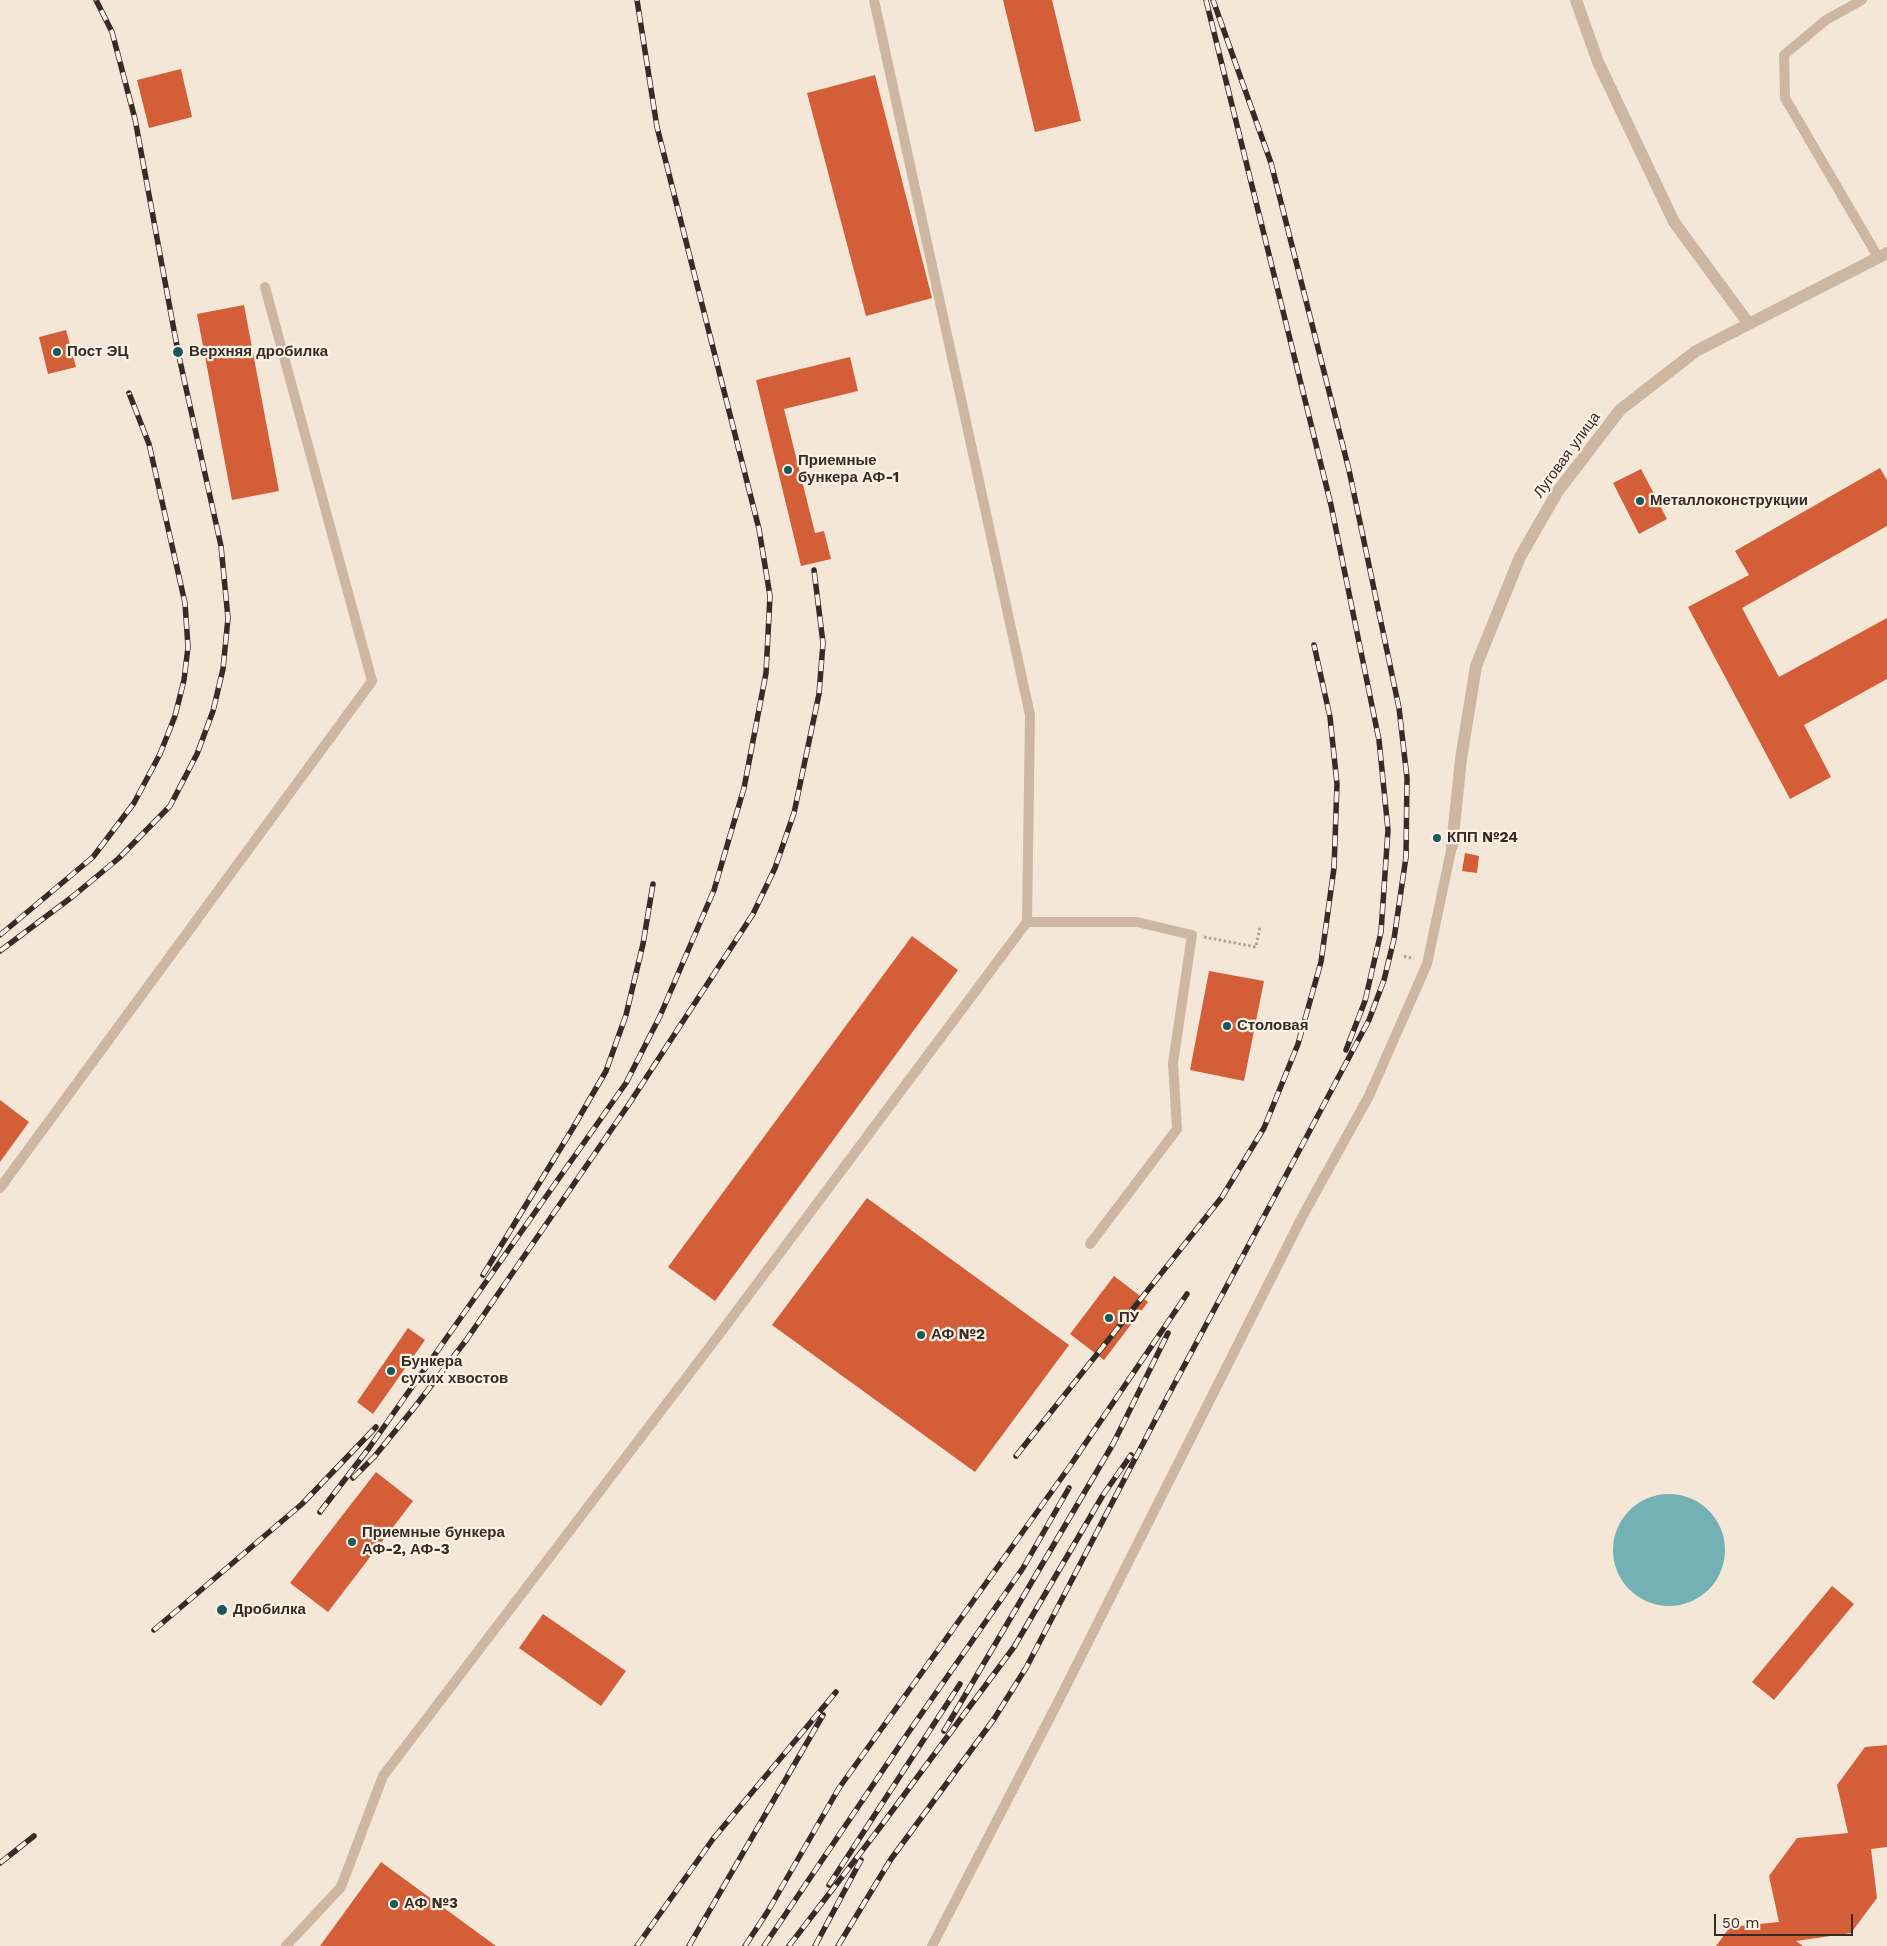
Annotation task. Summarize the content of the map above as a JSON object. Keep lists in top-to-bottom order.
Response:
{
  "streets": {
    "street": ["Луговая улица"]
  },
  "places": [
    "Пост ЭЦ",
    "Верхняя дробилка",
    "Приемные бункера АФ-1",
    "Металлоконструкции",
    "КПП №24",
    "Столовая",
    "ПУ",
    "АФ №2",
    "Бункера сухих хвостов",
    "Приемные бункера АФ-2, АФ-3",
    "Дробилка",
    "АФ №3"
  ],
  "scale_bar": "50 m"
}
